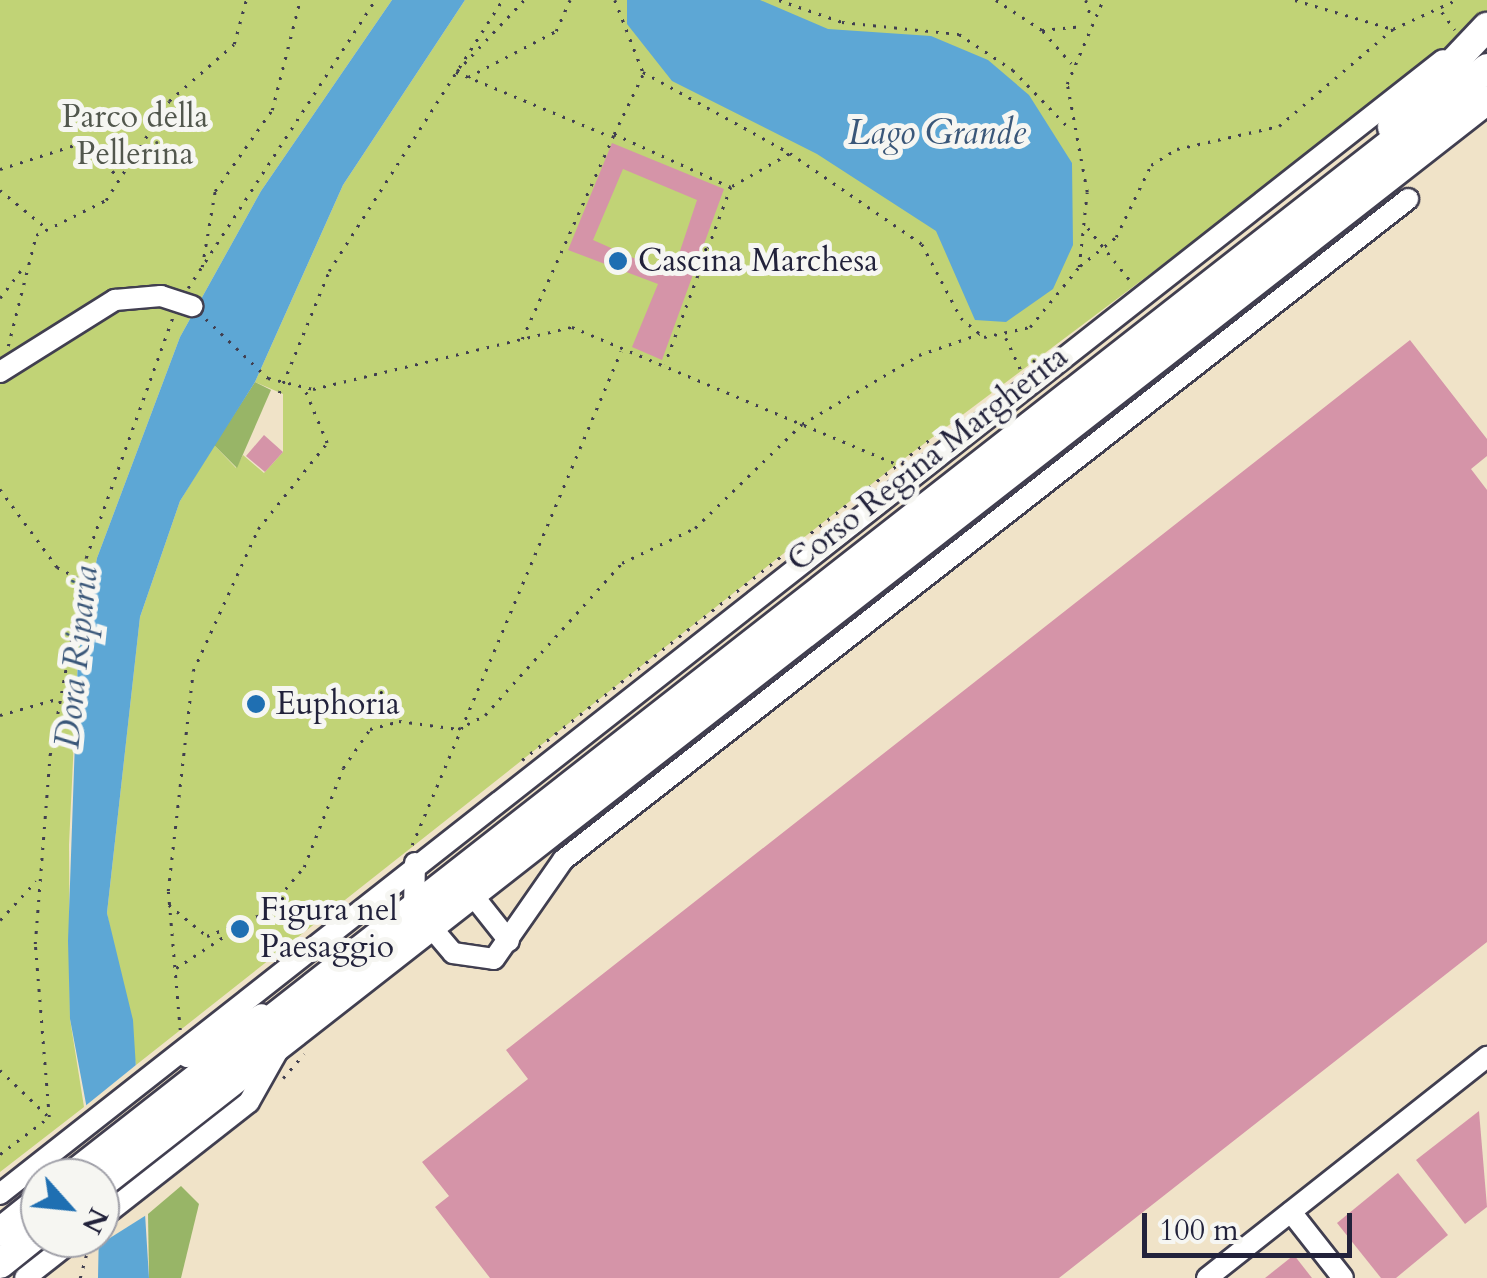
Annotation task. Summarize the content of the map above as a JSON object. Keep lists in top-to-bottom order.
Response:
{
  "streets": {
    "main road": ["Corso Regina Margherita"]
  },
  "water": ["Lago Grande", "Dora Riparia"],
  "parks": ["Parco della Pellerina"],
  "places": ["Cascina Marchesa", "Euphoria", "Figura nel Paesaggio"],
  "scale_bar": "100 m",
  "north": "bottom right"
}
